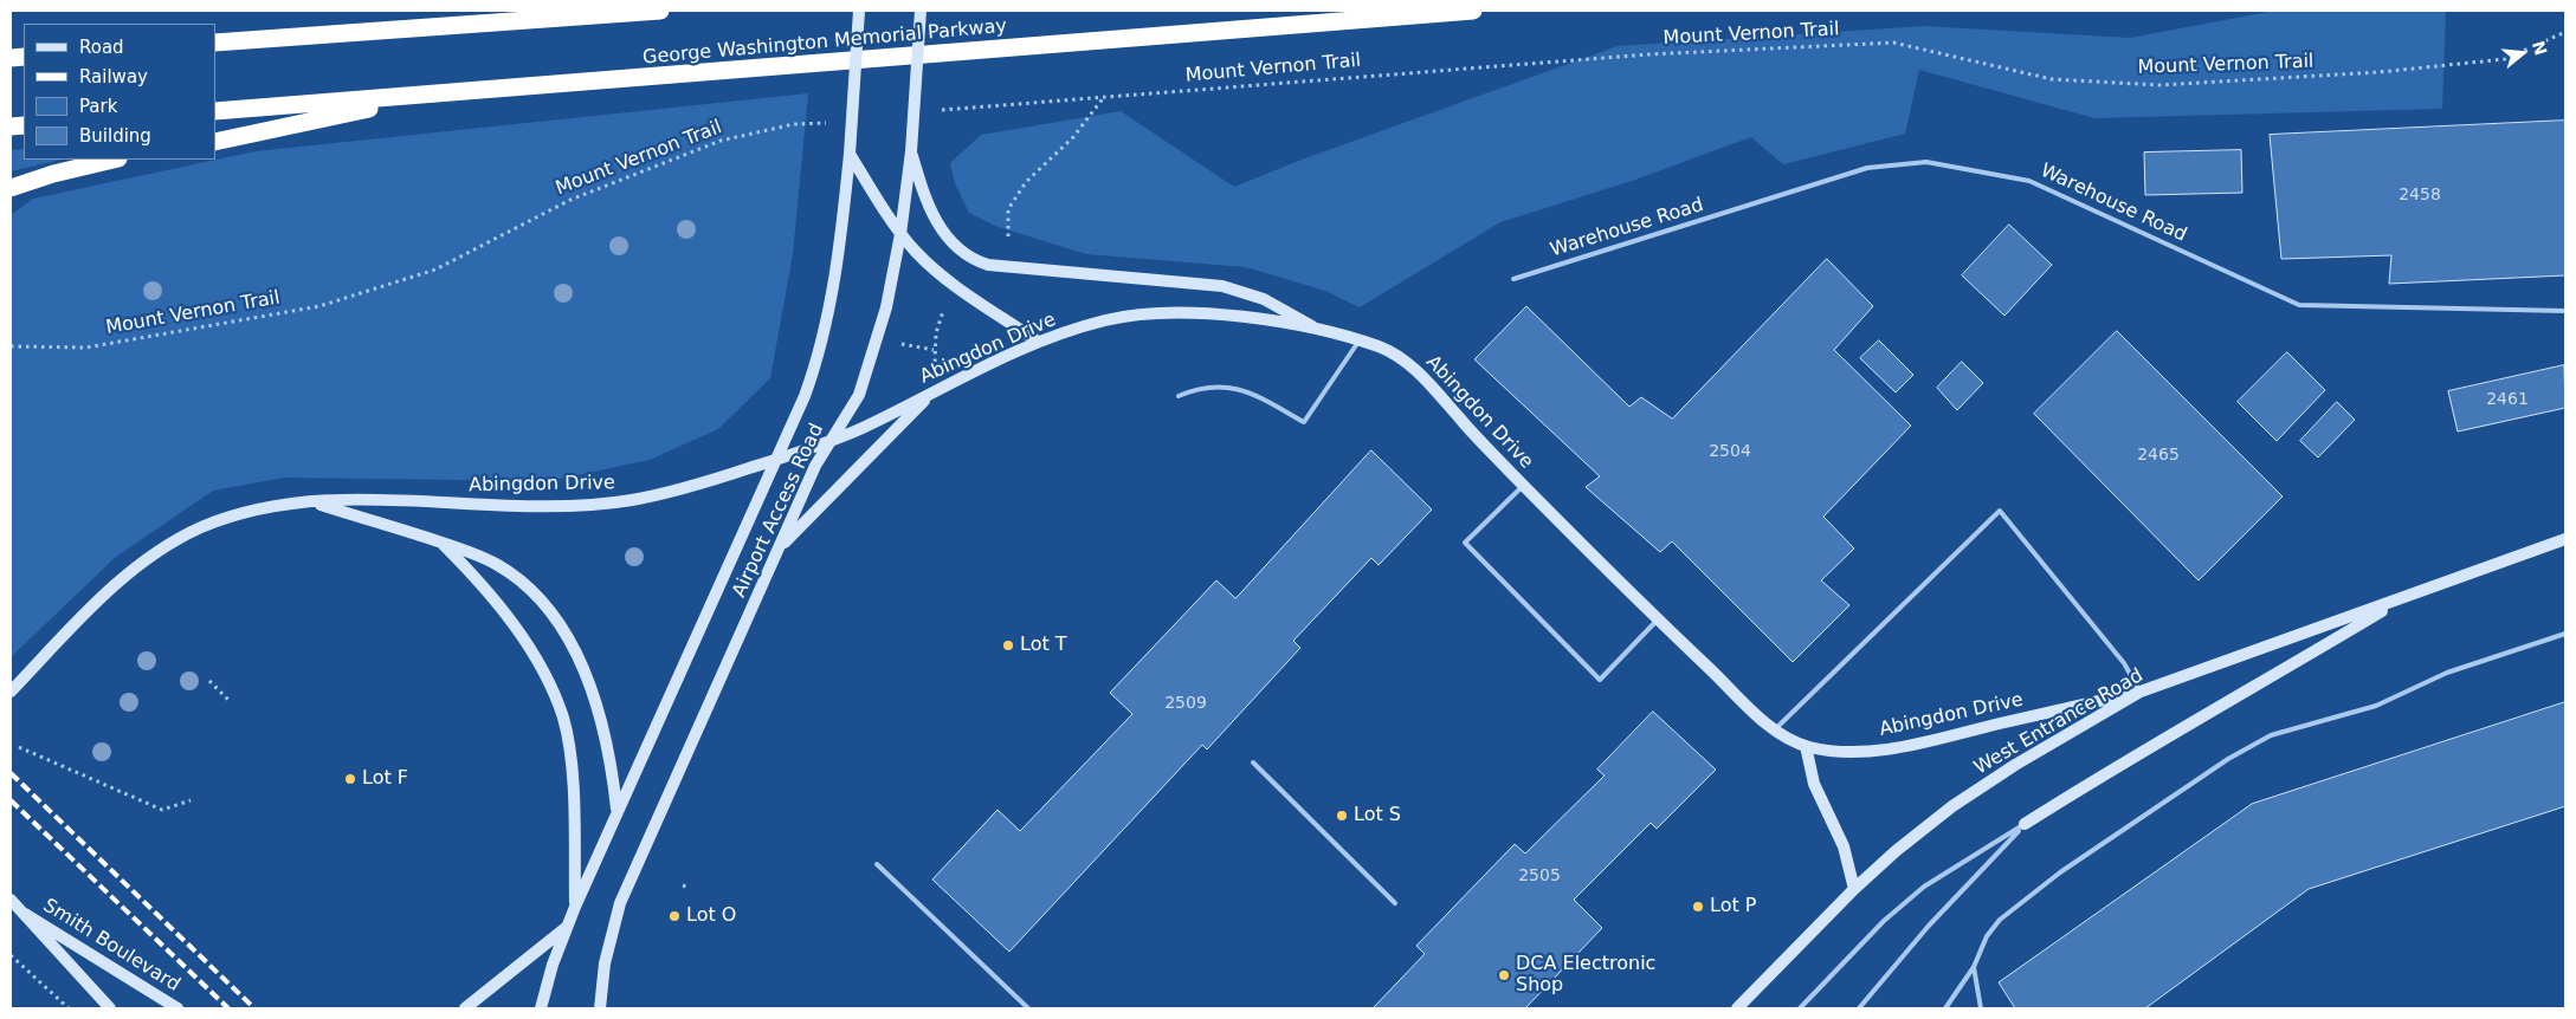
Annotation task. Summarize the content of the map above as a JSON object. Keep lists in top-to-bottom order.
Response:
{
  "streets": {
    "highway": ["George Washington Memorial Parkway"],
    "main road": [
      "Abingdon Drive",
      "Airport Access Road",
      "West Entrance Road",
      "Smith Boulevard"
    ],
    "lane": ["Warehouse Road"],
    "path": ["Mount Vernon Trail"]
  },
  "crossings": [
    ["Abingdon Drive", "Airport Access Road"],
    ["Abingdon Drive", "West Entrance Road"]
  ],
  "places": [
    "Lot T",
    "Lot F",
    "Lot S",
    "Lot P",
    "Lot O",
    "DCA Electronic Shop"
  ],
  "house_numbers": [
    "2458",
    "2461",
    "2504",
    "2465",
    "2509",
    "2505"
  ],
  "legend": [
    "Road",
    "Railway",
    "Park",
    "Building"
  ],
  "north": "right"
}
